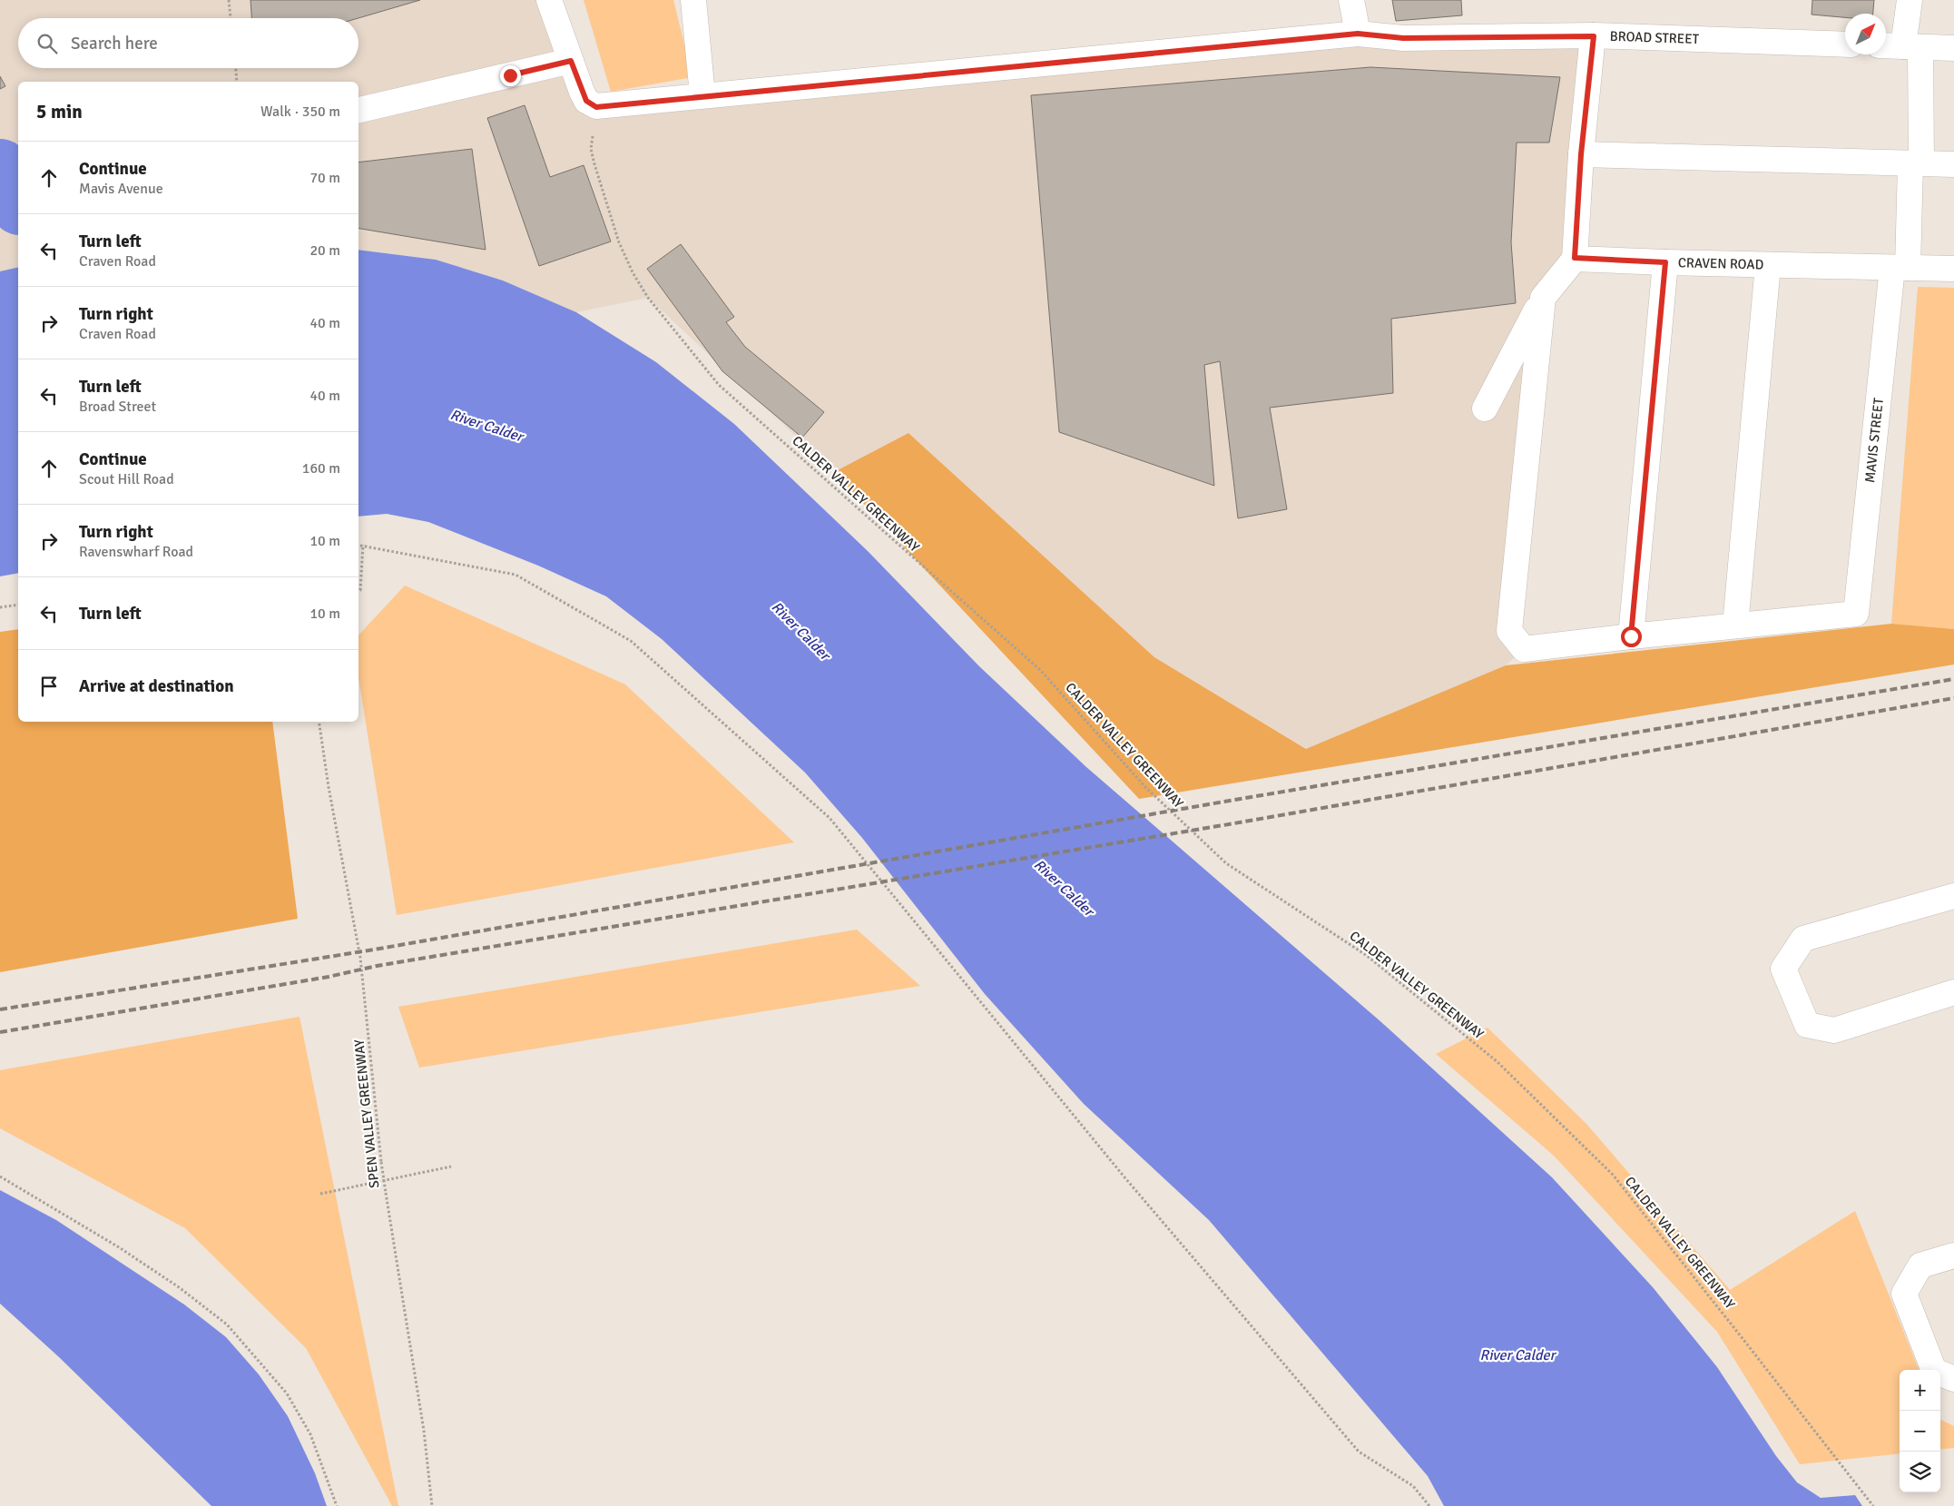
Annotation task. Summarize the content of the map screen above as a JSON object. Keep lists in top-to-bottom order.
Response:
{
  "streets": {
    "street": ["BROAD STREET", "CRAVEN ROAD", "MAVIS STREET"],
    "path": ["CALDER VALLEY GREENWAY", "SPEN VALLEY GREENWAY"]
  },
  "crossings": [
    ["BROAD STREET", "CALDER VALLEY GREENWAY"],
    ["CRAVEN ROAD", "MAVIS STREET"]
  ],
  "water": ["River Calder"],
  "north": "top right",
  "page": {
    "search": "Search here",
    "heading": ["5 min", "Walk · 350 m"],
    "list": [
      ["Continue", "Mavis Avenue", "70 m"],
      ["Turn left", "Craven Road", "20 m"],
      ["Turn right", "Craven Road", "40 m"],
      ["Turn left", "Broad Street", "40 m"],
      ["Continue", "Scout Hill Road", "160 m"],
      ["Turn right", "Ravenswharf Road", "10 m"],
      ["Turn left", "10 m"],
      "Arrive at destination"
    ],
    "map_buttons": ["+", "−"]
  }
}
